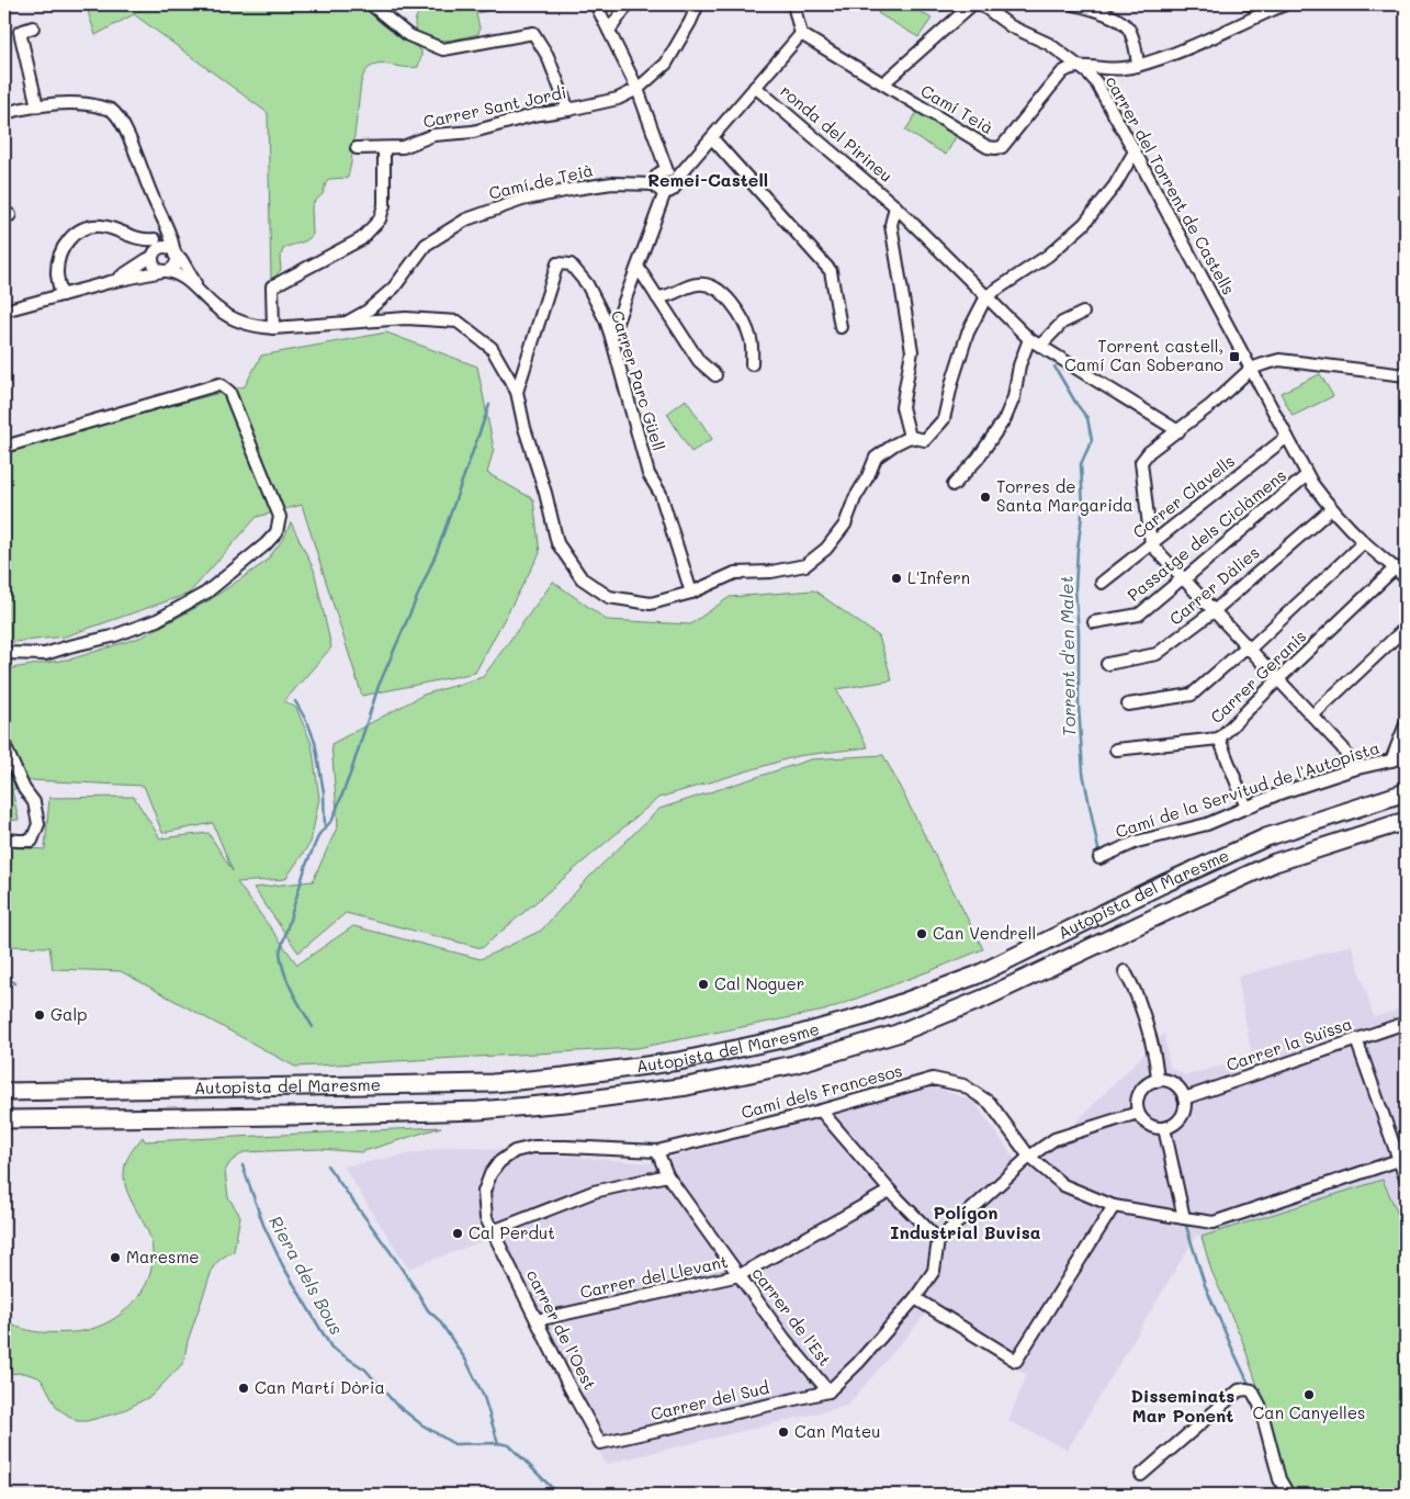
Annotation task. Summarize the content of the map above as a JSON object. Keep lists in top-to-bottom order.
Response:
{
  "streets": {
    "highway": ["Autopista del Maresme"],
    "street": [
      "Carrer Sant Jordi",
      "Camí Teià",
      "ronda del Pirineu",
      "Camí de Teià",
      "carrer del Torrent de Castells",
      "Carrer Parc Güell",
      "Carrer Clavells",
      "Passatge dels Ciclàmens",
      "Carrer Dàlies",
      "Carrer Geranis",
      "Camí de la Servitud de l'Autopista",
      "Carrer la Suïssa",
      "Camí dels Francesos",
      "Carrer del Llevant",
      "carrer de l'Est",
      "carrer de l'Oest",
      "Carrer del Sud"
    ]
  },
  "crossings": [
    ["Camí Teià", "carrer del Torrent de Castells"],
    ["carrer del Torrent de Castells", "Carrer Clavells"],
    ["carrer del Torrent de Castells", "Passatge dels Ciclàmens"],
    ["carrer del Torrent de Castells", "Carrer Dàlies"],
    ["carrer del Torrent de Castells", "Carrer Geranis"],
    ["Camí dels Francesos", "carrer de l'Est"],
    ["Camí dels Francesos", "carrer de l'Oest"],
    ["Carrer del Llevant", "carrer de l'Est"],
    ["Carrer del Llevant", "carrer de l'Oest"],
    ["carrer de l'Est", "Carrer del Sud"],
    ["carrer de l'Oest", "Carrer del Sud"]
  ],
  "districts": ["Remei-Castell", "Polígon Industrial Buvisa", "Disseminats Mar Ponent"],
  "water": ["Torrent d'en Malet", "Riera dels Bous"],
  "places": {
    "transit": ["Torrent castell, Camí Can Soberano"],
    "other": [
      "Torres de Santa Margarida",
      "L'Infern",
      "Can Vendrell",
      "Cal Noguer",
      "Galp",
      "Cal Perdut",
      "Maresme",
      "Can Martí Dòria",
      "Can Canyelles",
      "Can Mateu"
    ]
  }
}
